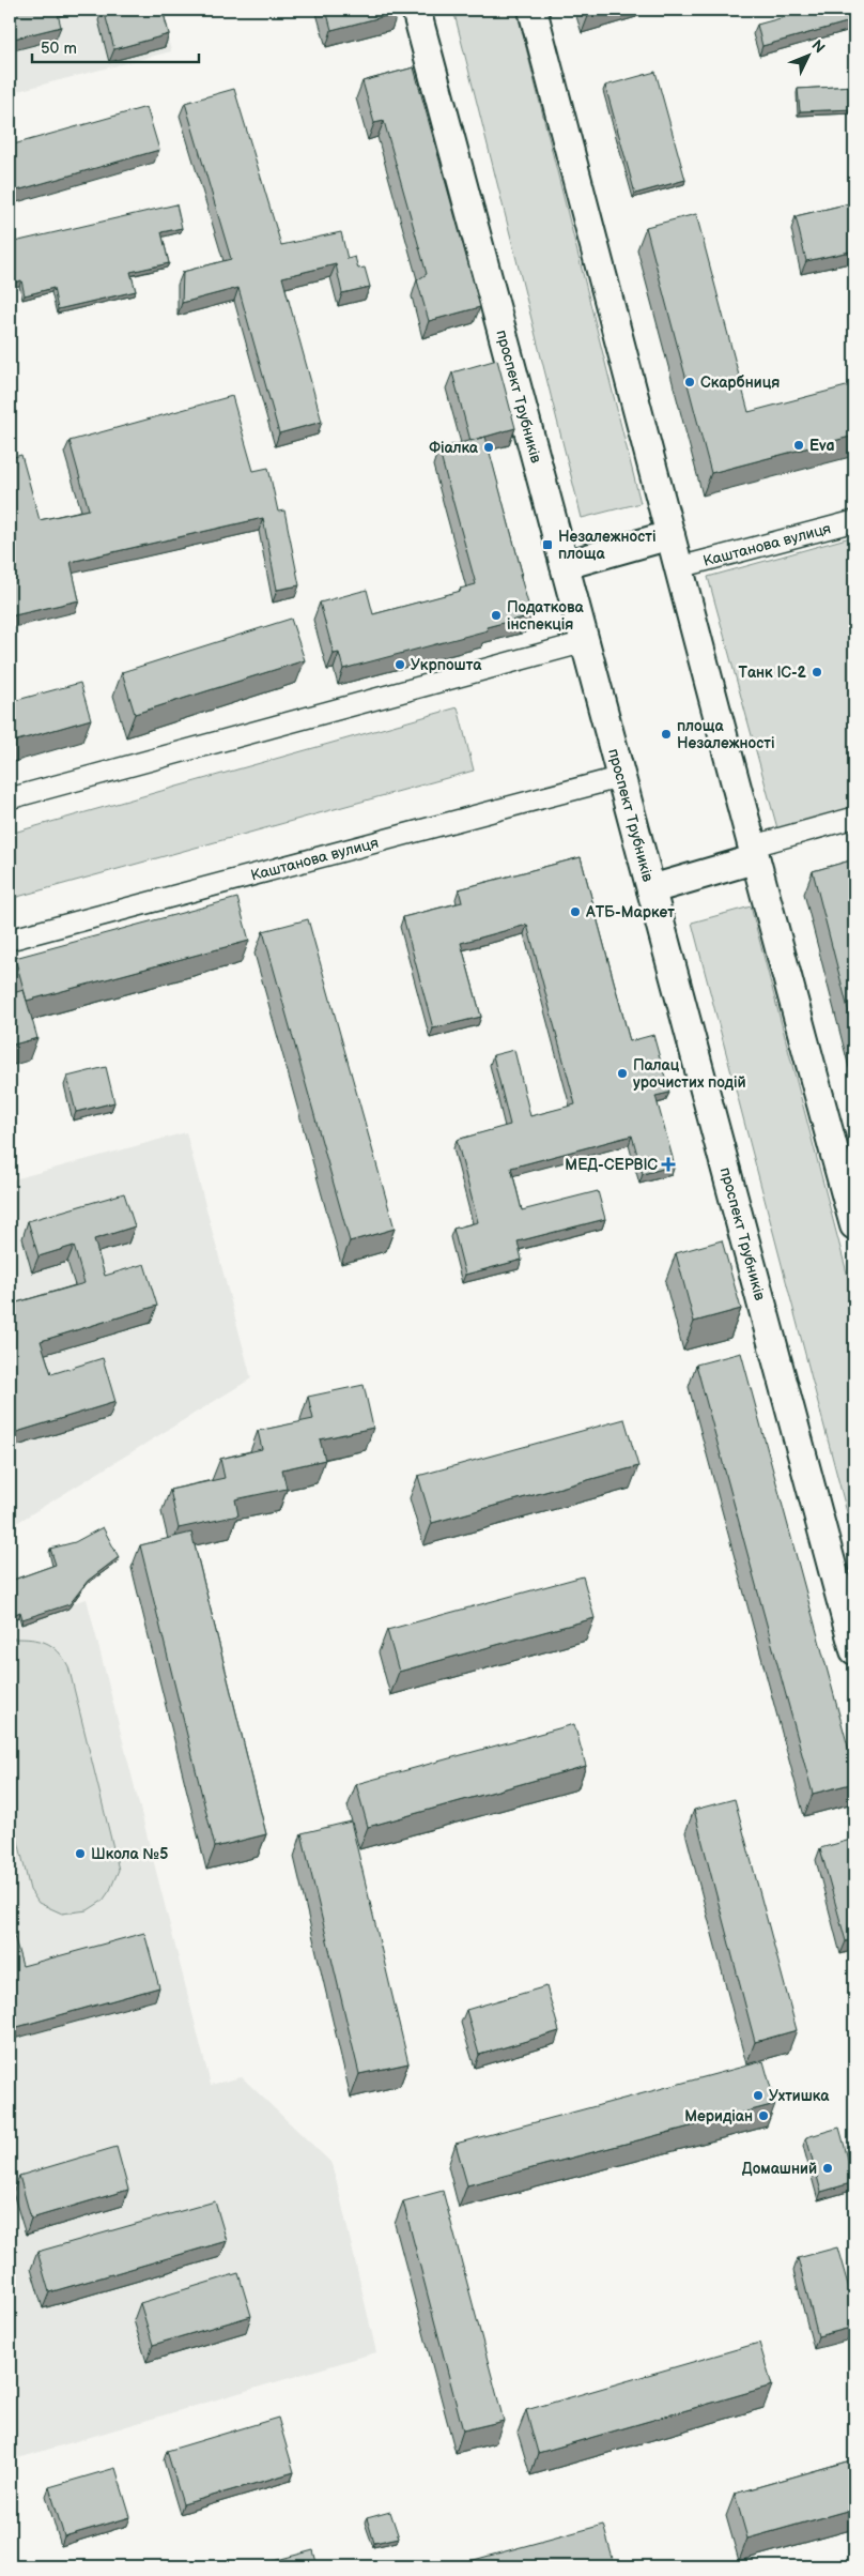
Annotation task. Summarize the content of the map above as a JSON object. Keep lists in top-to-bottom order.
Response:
{
  "streets": {
    "main road": ["проспект Трубників"],
    "street": ["Каштанова вулиця"]
  },
  "crossings": [
    ["проспект Трубників", "Каштанова вулиця"]
  ],
  "places": {
    "other": [
      "Скарбниця",
      "Eva",
      "Фіалка",
      "Податкова інспекція",
      "Укрпошта",
      "Танк ІС-2",
      "площа Незалежності",
      "АТБ-Маркет",
      "Палац урочистих подій",
      "Школа №5",
      "Ухтишка",
      "Меридіан",
      "Домашний"
    ],
    "transit": ["Незалежності площа"],
    "health": ["МЕД-СЕРВІС"]
  },
  "scale_bar": "50 m",
  "north": "top right"
}
